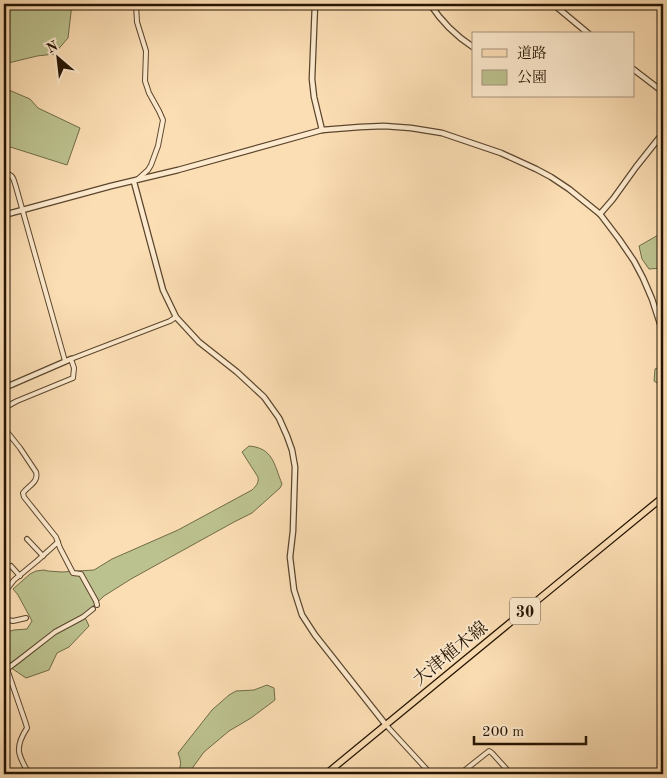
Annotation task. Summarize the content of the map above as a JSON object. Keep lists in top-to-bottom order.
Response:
{
  "streets": {
    "main road": ["30", "大津植木線"]
  },
  "legend": ["道路", "公園"],
  "scale_bar": "200 m",
  "north": "top left"
}
